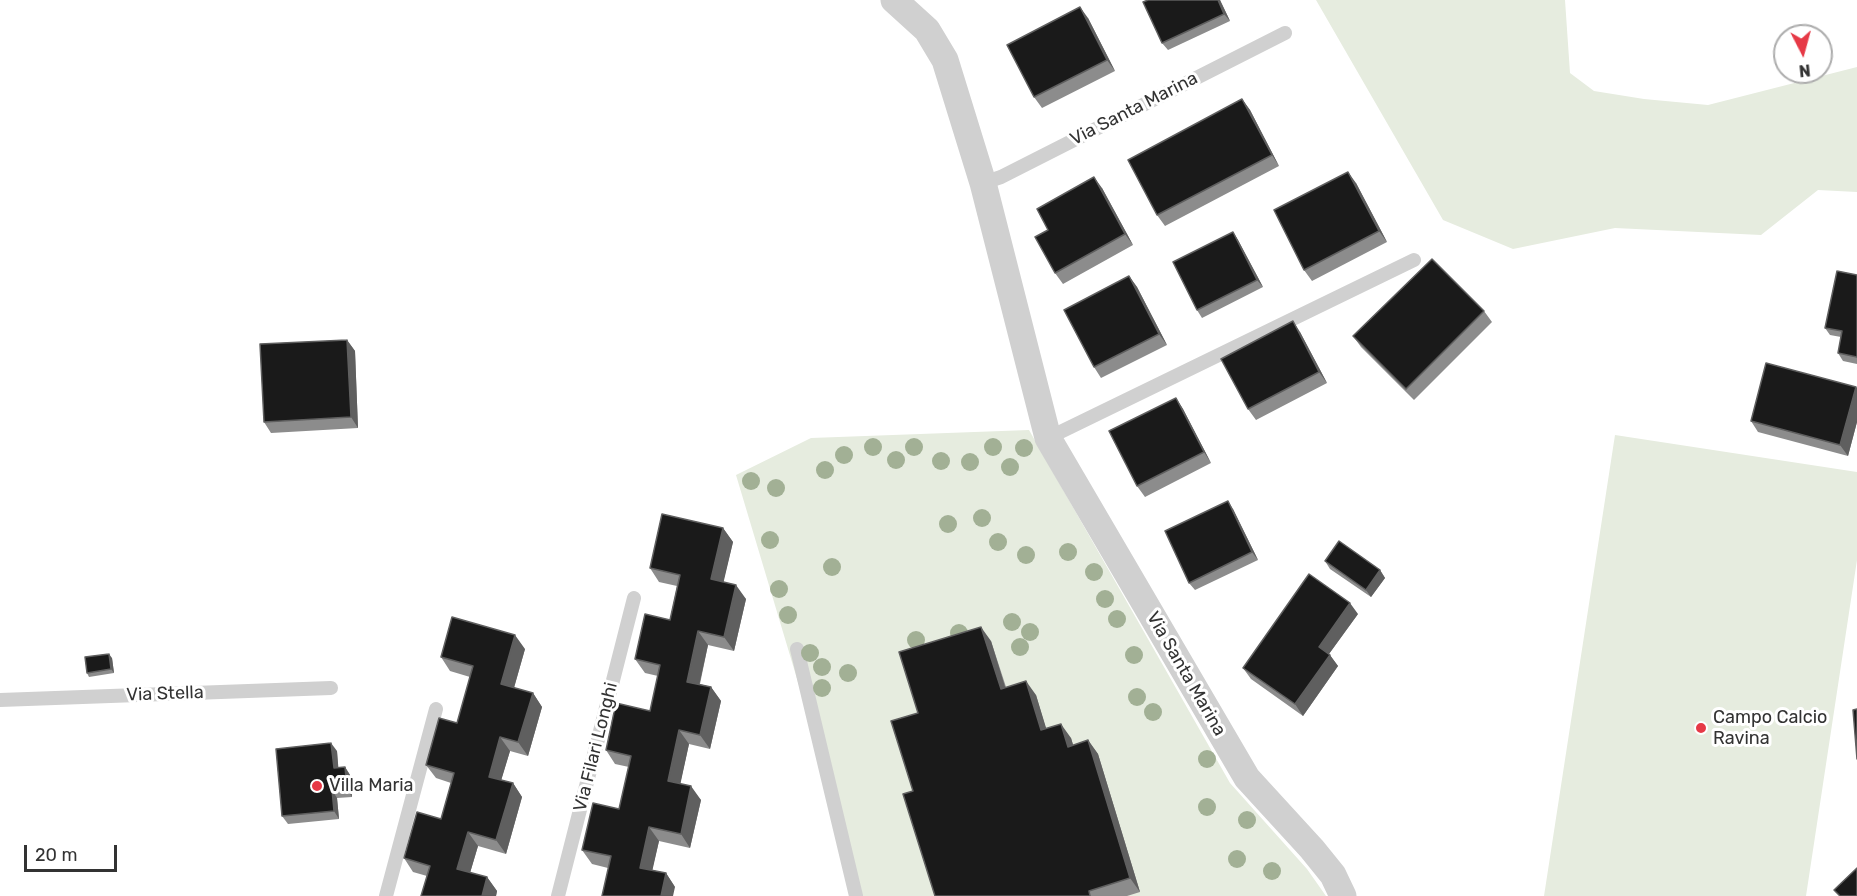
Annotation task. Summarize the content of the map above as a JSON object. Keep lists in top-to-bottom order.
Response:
{
  "streets": {
    "street": ["Via Santa Marina"],
    "lane": ["Via Stella", "Via Filari Longhi"]
  },
  "places": ["Campo Calcio Ravina", "Villa Maria"],
  "scale_bar": "20 m",
  "north": "bottom"
}
